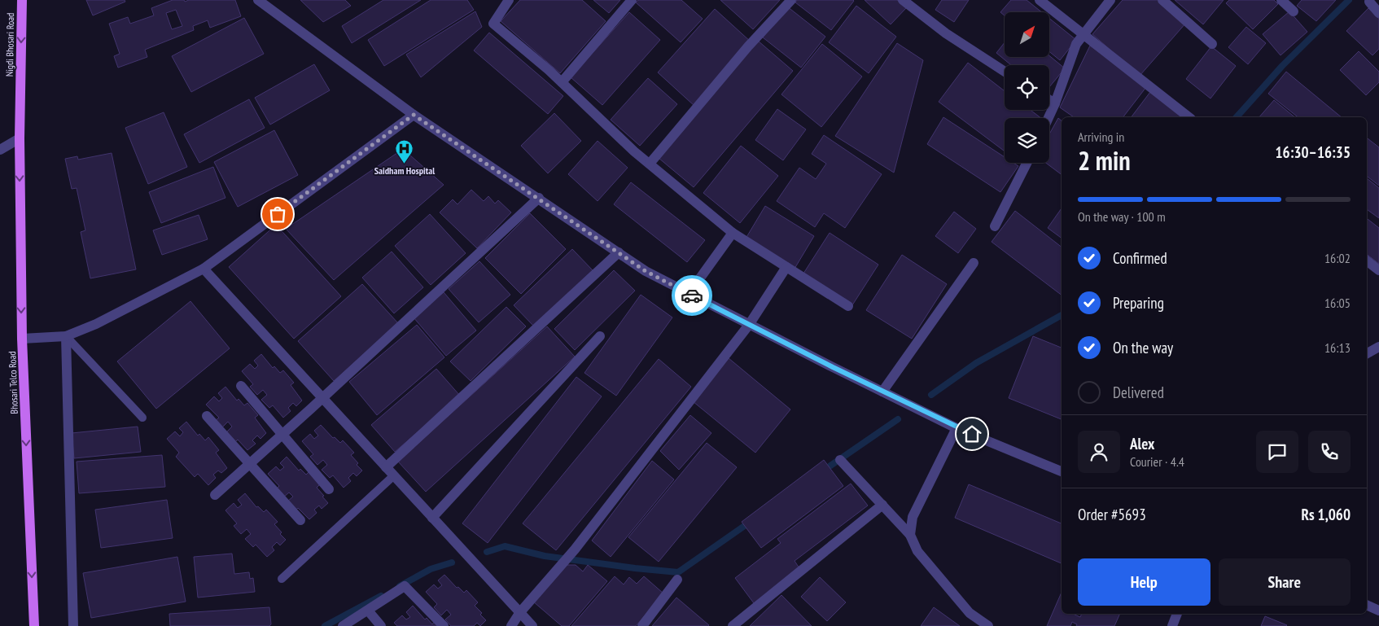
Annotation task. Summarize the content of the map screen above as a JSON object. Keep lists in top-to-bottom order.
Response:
{
  "streets": {
    "main road": ["Nigdi Bhosari Road", "Bhosari Telco Road"]
  },
  "crossings": [
    ["Nigdi Bhosari Road", "Bhosari Telco Road"]
  ],
  "one_way": ["Nigdi Bhosari Road", "Bhosari Telco Road"],
  "places": {
    "hospital": ["Saidham Hospital"]
  },
  "north": "top right",
  "page": {
    "heading": ["2 min", "Arriving in", "16:30–16:35"],
    "panel": [
      "Alex",
      "Courier · 4.4",
      "Order #5693",
      "Rs 1,060"
    ],
    "bar": "On the way · 100 m",
    "list": [
      ["Confirmed", "16:02"],
      ["Preparing", "16:05"],
      ["On the way", "16:13"],
      "Delivered"
    ],
    "buttons": ["Help", "Share"]
  }
}
